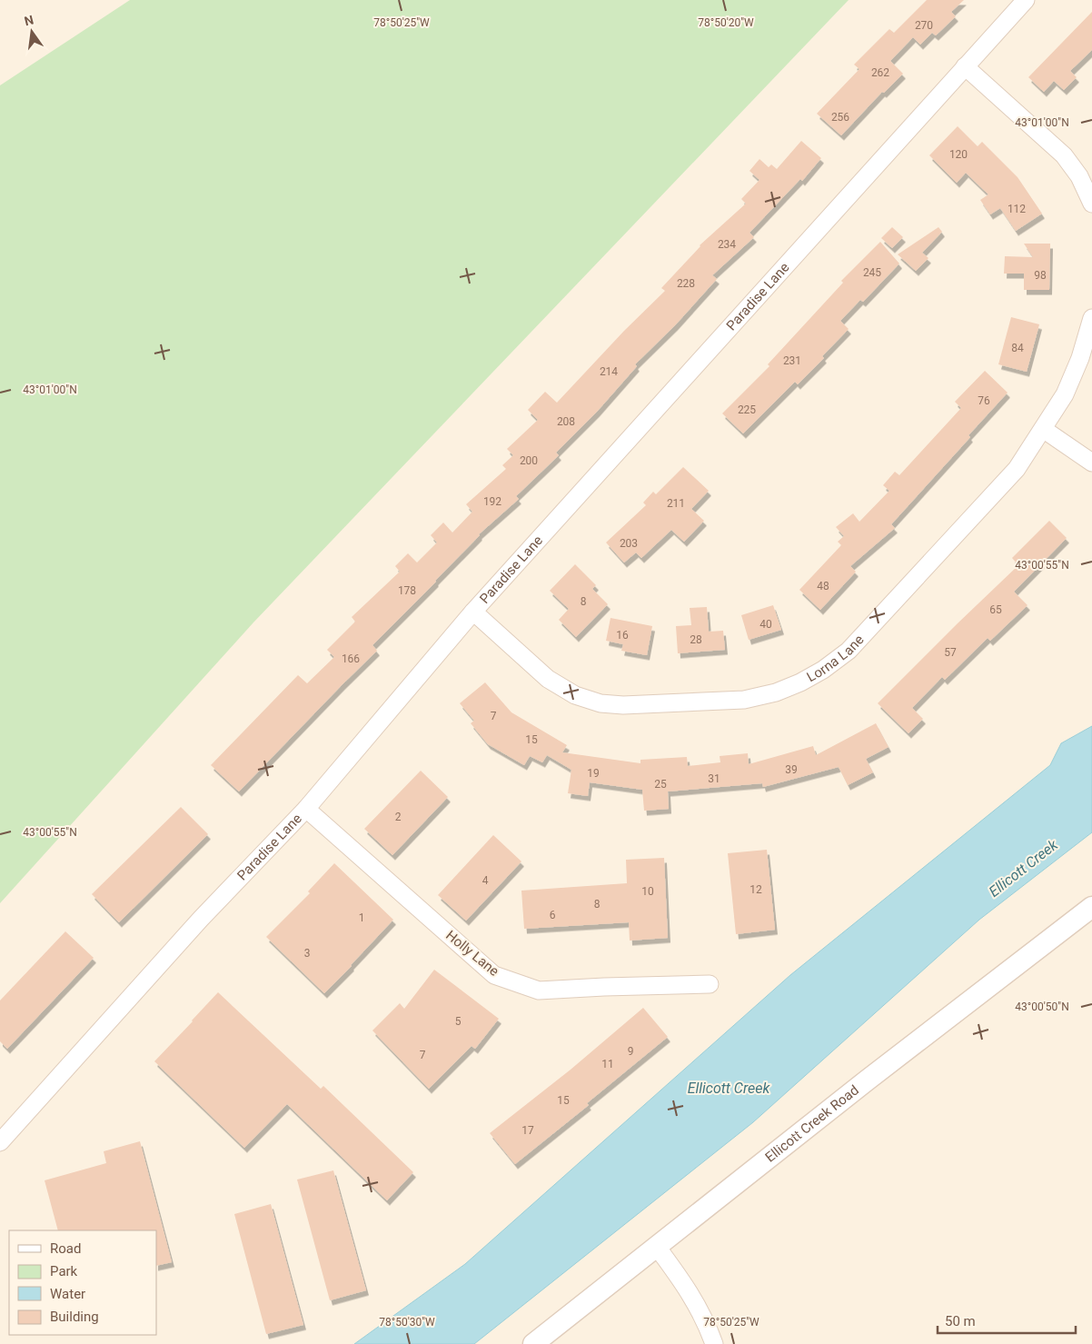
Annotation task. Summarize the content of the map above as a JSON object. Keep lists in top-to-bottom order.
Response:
{
  "streets": {
    "street": [
      "Paradise Lane",
      "Lorna Lane",
      "Holly Lane",
      "Ellicott Creek Road"
    ]
  },
  "crossings": [
    ["Paradise Lane", "Lorna Lane"],
    ["Paradise Lane", "Holly Lane"]
  ],
  "water": ["Ellicott Creek"],
  "house_numbers": [
    "270",
    "262",
    "256",
    "120",
    "112",
    "234",
    "245",
    "98",
    "228",
    "84",
    "231",
    "214",
    "76",
    "225",
    "208",
    "200",
    "192",
    "211",
    "203",
    "48",
    "178",
    "8",
    "65",
    "40",
    "16",
    "28",
    "57",
    "166",
    "7",
    "15",
    "39",
    "19",
    "31",
    "25",
    "2",
    "4",
    "12",
    "10",
    "8",
    "6",
    "1",
    "3",
    "5",
    "9",
    "7",
    "11",
    "15",
    "17"
  ],
  "legend": [
    "Road",
    "Park",
    "Water",
    "Building"
  ],
  "scale_bar": "50 m",
  "north": "top",
  "coordinates": [
    "78°50'25\"W",
    "78°50'20\"W",
    "43°01'00\"N",
    "43°00'55\"N",
    "43°00'50\"N",
    "78°50'30\"W"
  ]
}
